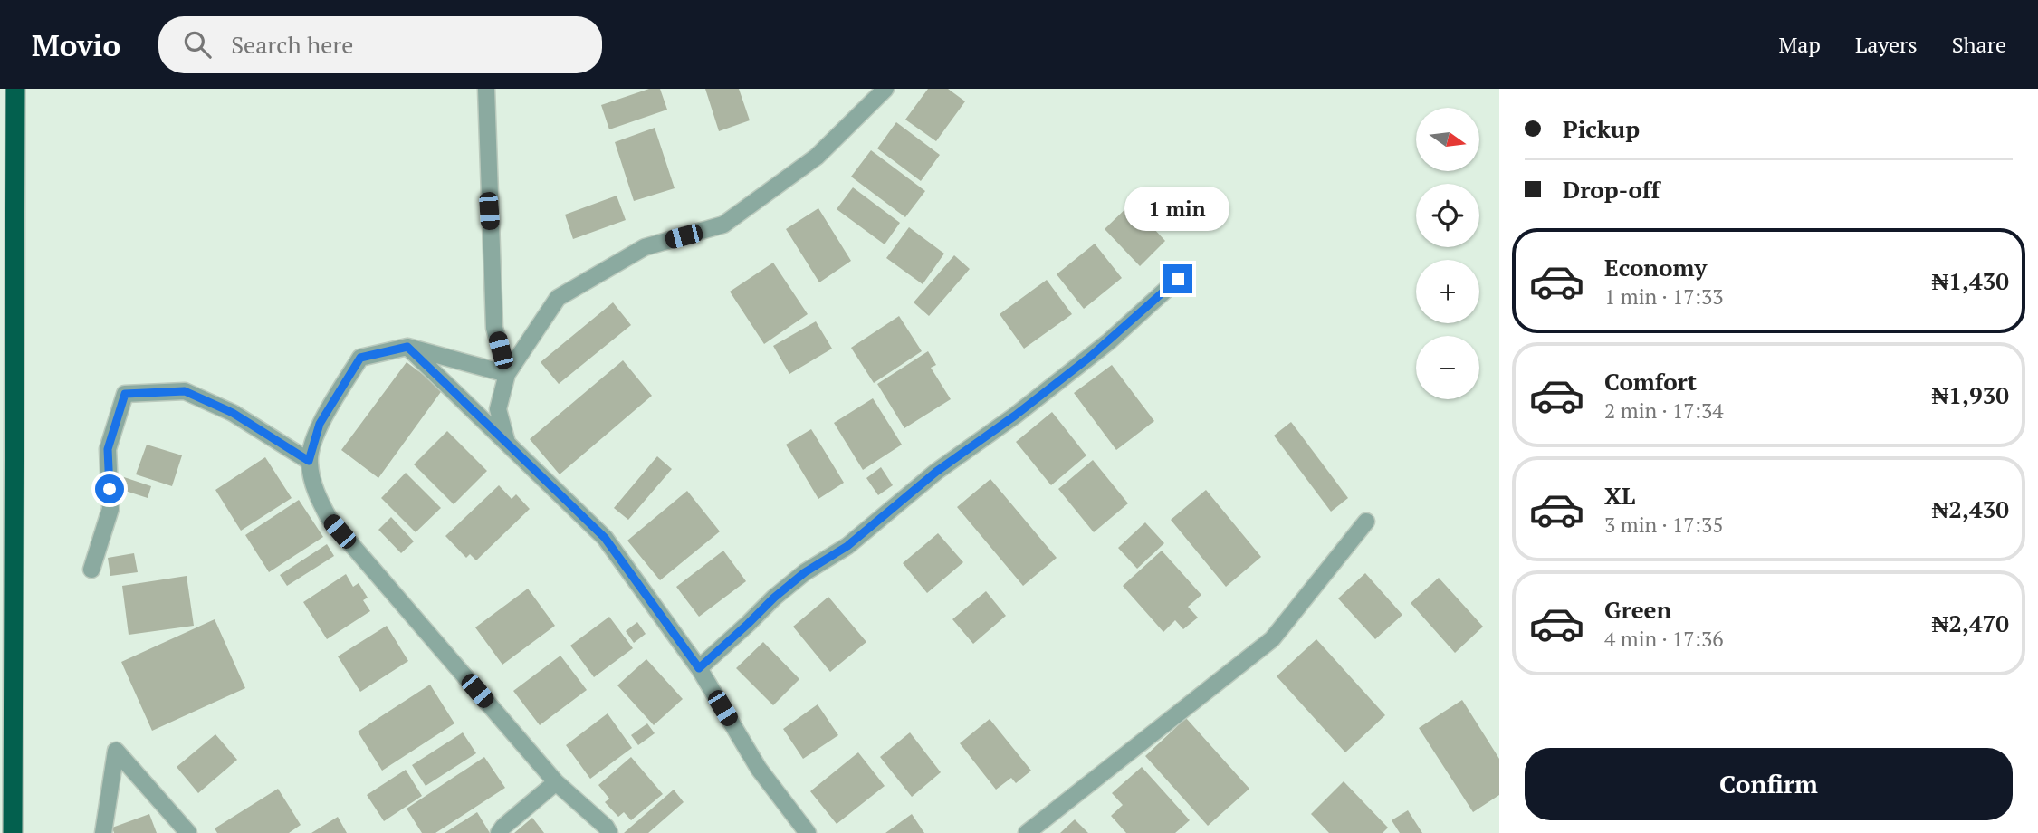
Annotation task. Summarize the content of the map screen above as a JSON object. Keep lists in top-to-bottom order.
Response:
{
  "north": "right",
  "page": {
    "header": "Movio",
    "search": "Search here",
    "nav": ["Map", "Layers", "Share"],
    "banner": ["Pickup", "Drop-off"],
    "map_buttons": ["+", "−"],
    "bubble": "1 min",
    "list": [
      {
        "name": "Economy",
        "note": "1 min · 17:33",
        "value": "₦1,430"
      },
      {
        "name": "Comfort",
        "note": "2 min · 17:34",
        "value": "₦1,930"
      },
      {
        "name": "XL",
        "note": "3 min · 17:35",
        "value": "₦2,430"
      },
      {
        "name": "Green",
        "note": "4 min · 17:36",
        "value": "₦2,470"
      }
    ],
    "buttons": "Confirm"
  }
}
